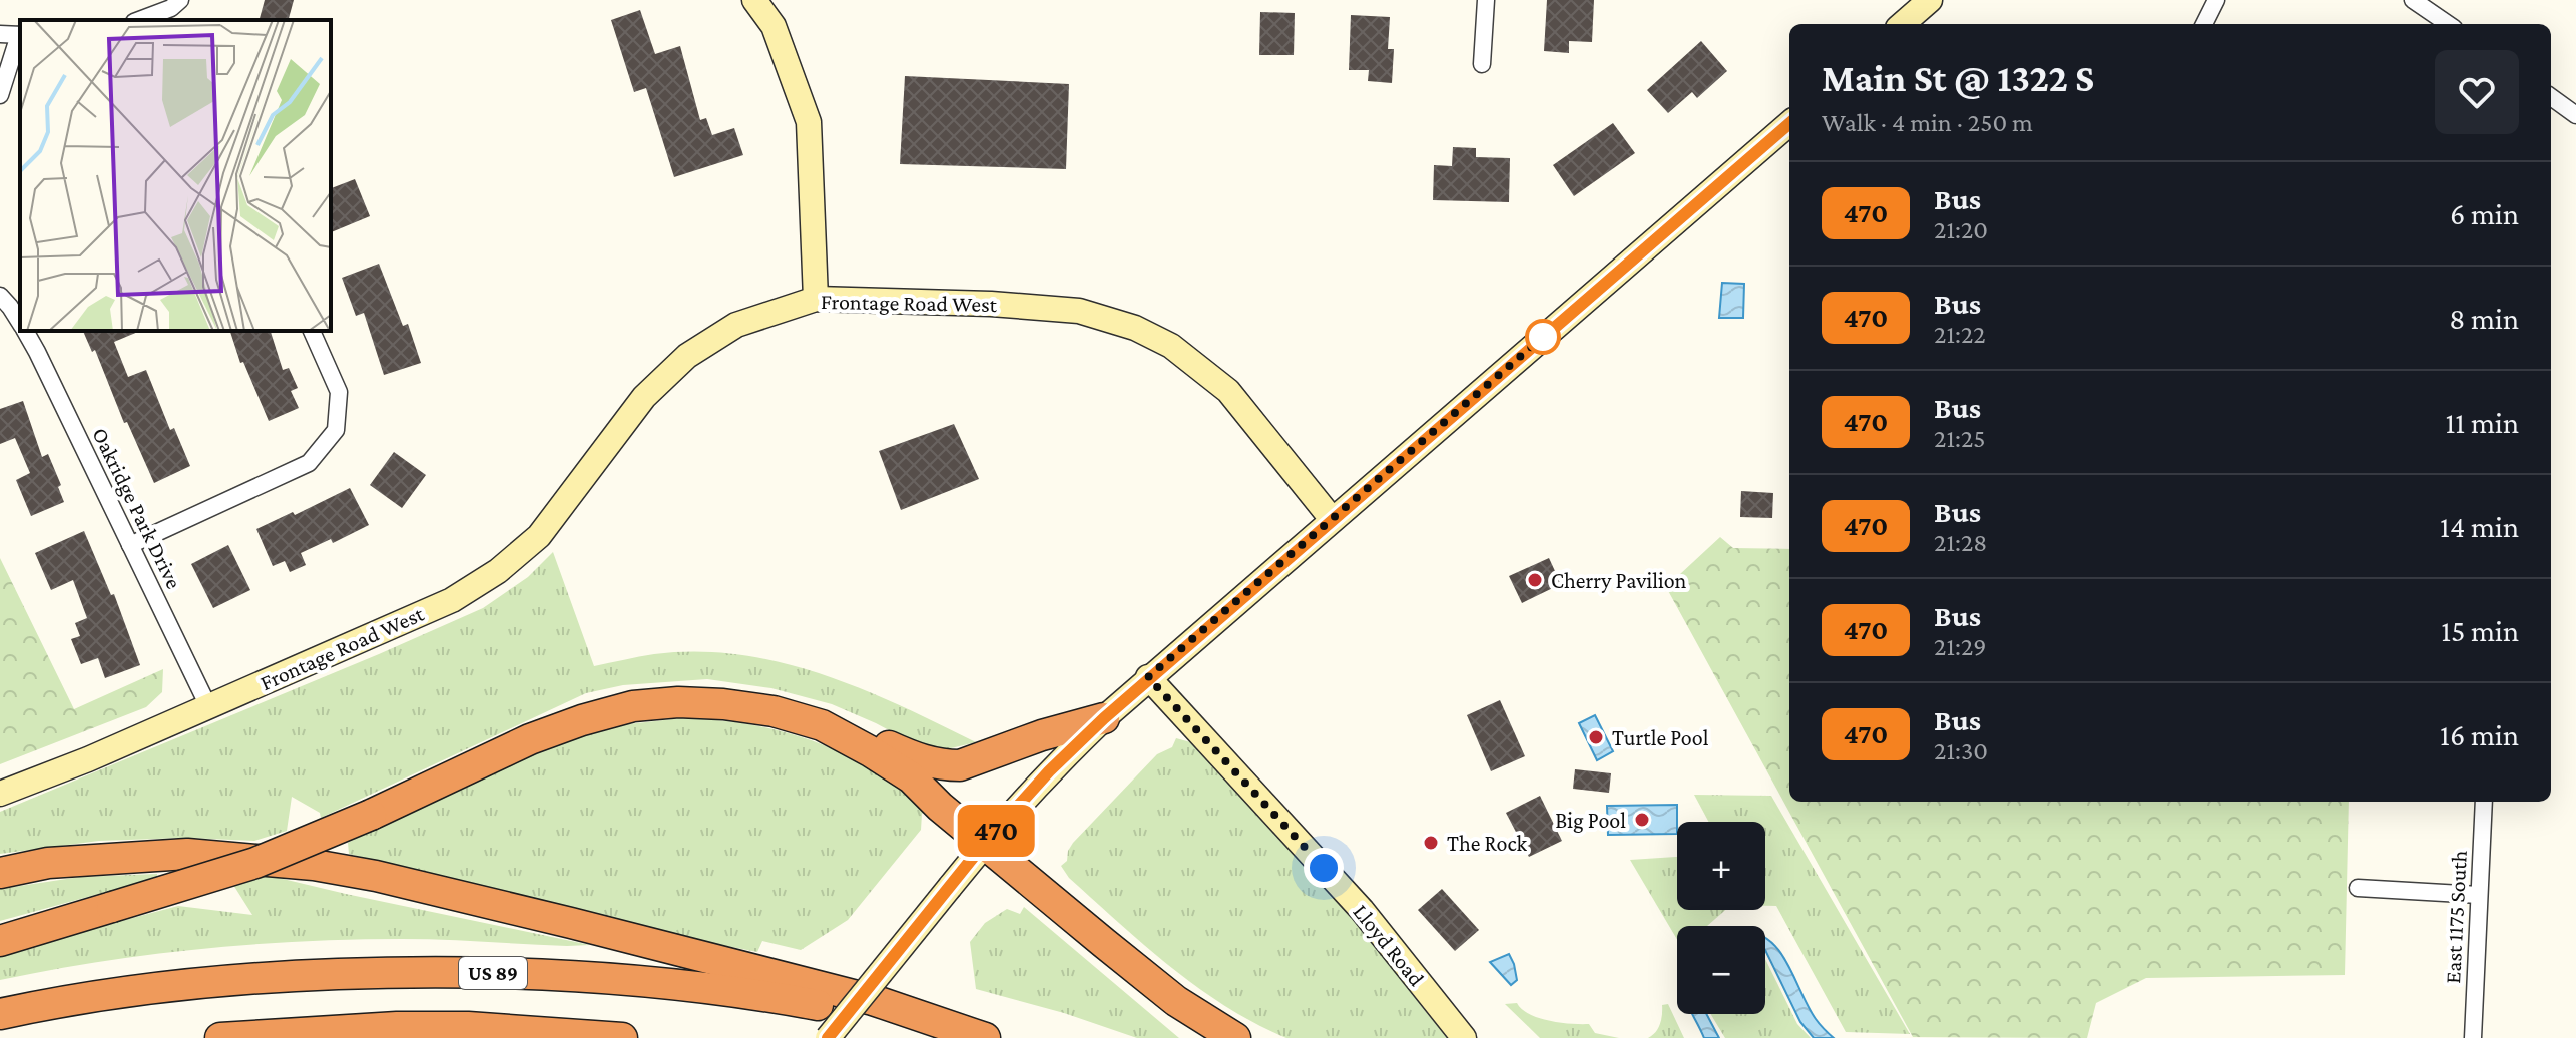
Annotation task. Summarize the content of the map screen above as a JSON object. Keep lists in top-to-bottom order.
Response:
{
  "streets": {
    "highway": ["US 89"],
    "street": [
      "Frontage Road West",
      "Oakridge Park Drive",
      "East 1175 South",
      "Lloyd Road"
    ]
  },
  "crossings": [
    ["Frontage Road West", "Oakridge Park Drive"]
  ],
  "places": [
    "Cherry Pavilion",
    "Turtle Pool",
    "Big Pool",
    "The Rock"
  ],
  "lines": ["bus line 470"],
  "page": {
    "on_map": "470",
    "heading": ["Main St @ 1322 S", "Walk · 4 min · 250 m"],
    "list": [
      {
        "mark": "470",
        "name": "Bus",
        "note": "21:20",
        "value": "6 min"
      },
      {
        "mark": "470",
        "name": "Bus",
        "note": "21:22",
        "value": "8 min"
      },
      {
        "mark": "470",
        "name": "Bus",
        "note": "21:25",
        "value": "11 min"
      },
      {
        "mark": "470",
        "name": "Bus",
        "note": "21:28",
        "value": "14 min"
      },
      {
        "mark": "470",
        "name": "Bus",
        "note": "21:29",
        "value": "15 min"
      },
      {
        "mark": "470",
        "name": "Bus",
        "note": "21:30",
        "value": "16 min"
      }
    ],
    "map_buttons": ["+", "−"]
  }
}
